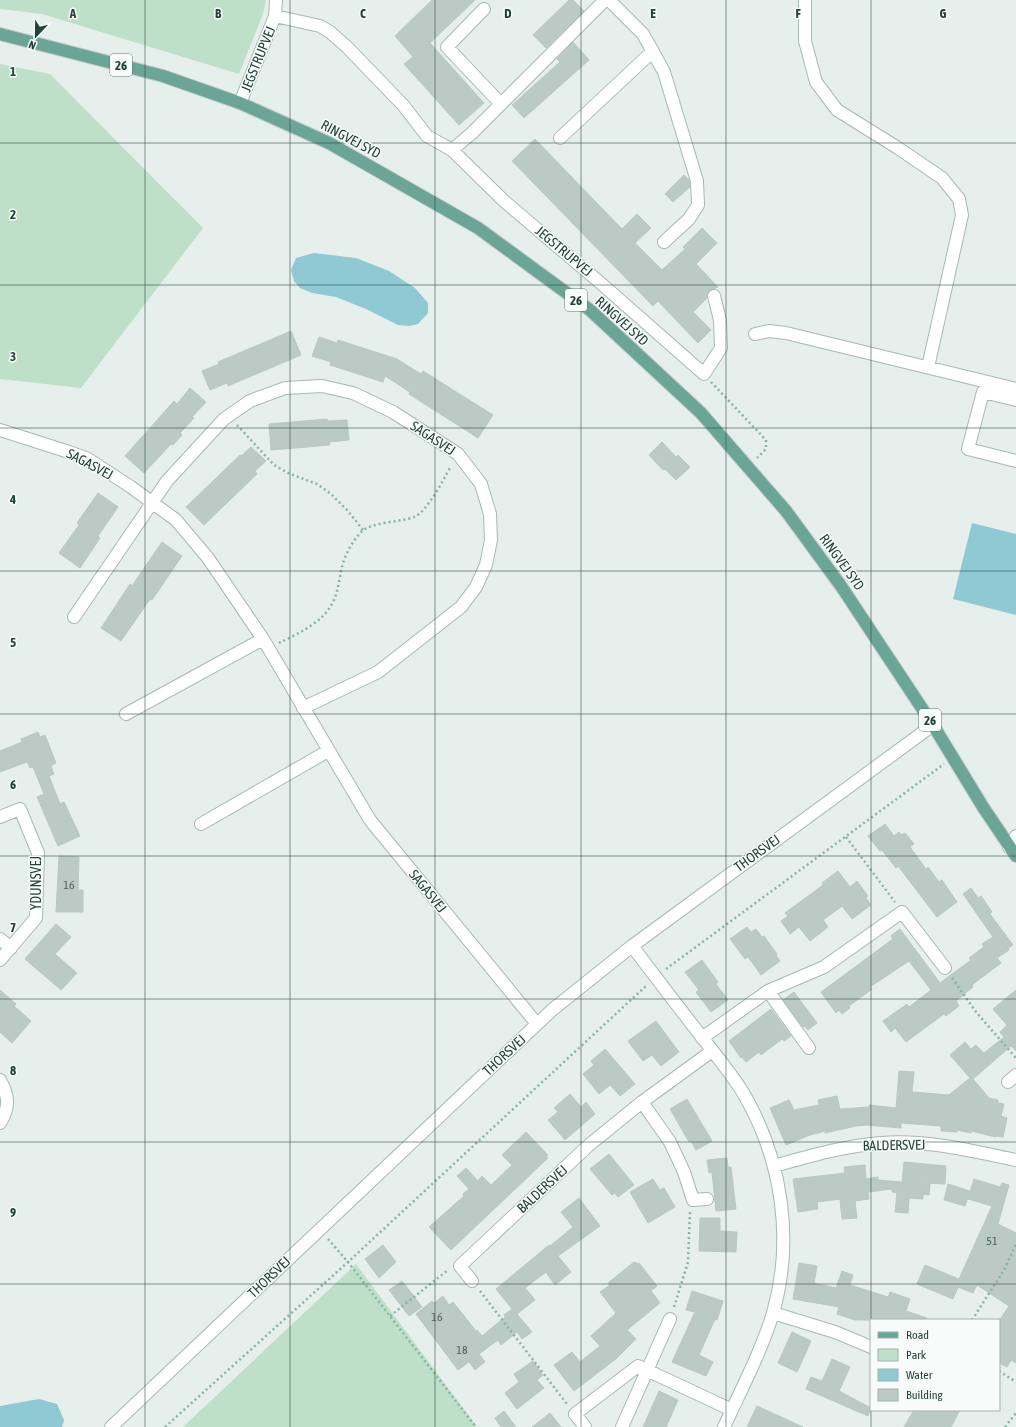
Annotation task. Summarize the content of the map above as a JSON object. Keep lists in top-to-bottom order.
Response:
{
  "streets": {
    "main road": ["26", "RINGVEJ SYD"],
    "street": [
      "JEGSTRUPVEJ",
      "SAGASVEJ",
      "THORSVEJ",
      "YDUNSVEJ",
      "BALDERSVEJ"
    ]
  },
  "crossings": [
    ["JEGSTRUPVEJ", "RINGVEJ SYD"],
    ["RINGVEJ SYD", "THORSVEJ"],
    ["SAGASVEJ", "THORSVEJ"]
  ],
  "house_numbers": [
    "16",
    "51",
    "16",
    "18"
  ],
  "legend": [
    "Road",
    "Park",
    "Water",
    "Building"
  ],
  "north": "bottom",
  "grid": {
    "columns": [
      "A",
      "B",
      "C",
      "D",
      "E",
      "F",
      "G"
    ],
    "rows": [
      "1",
      "2",
      "3",
      "4",
      "5",
      "6",
      "7",
      "8",
      "9"
    ]
  }
}
